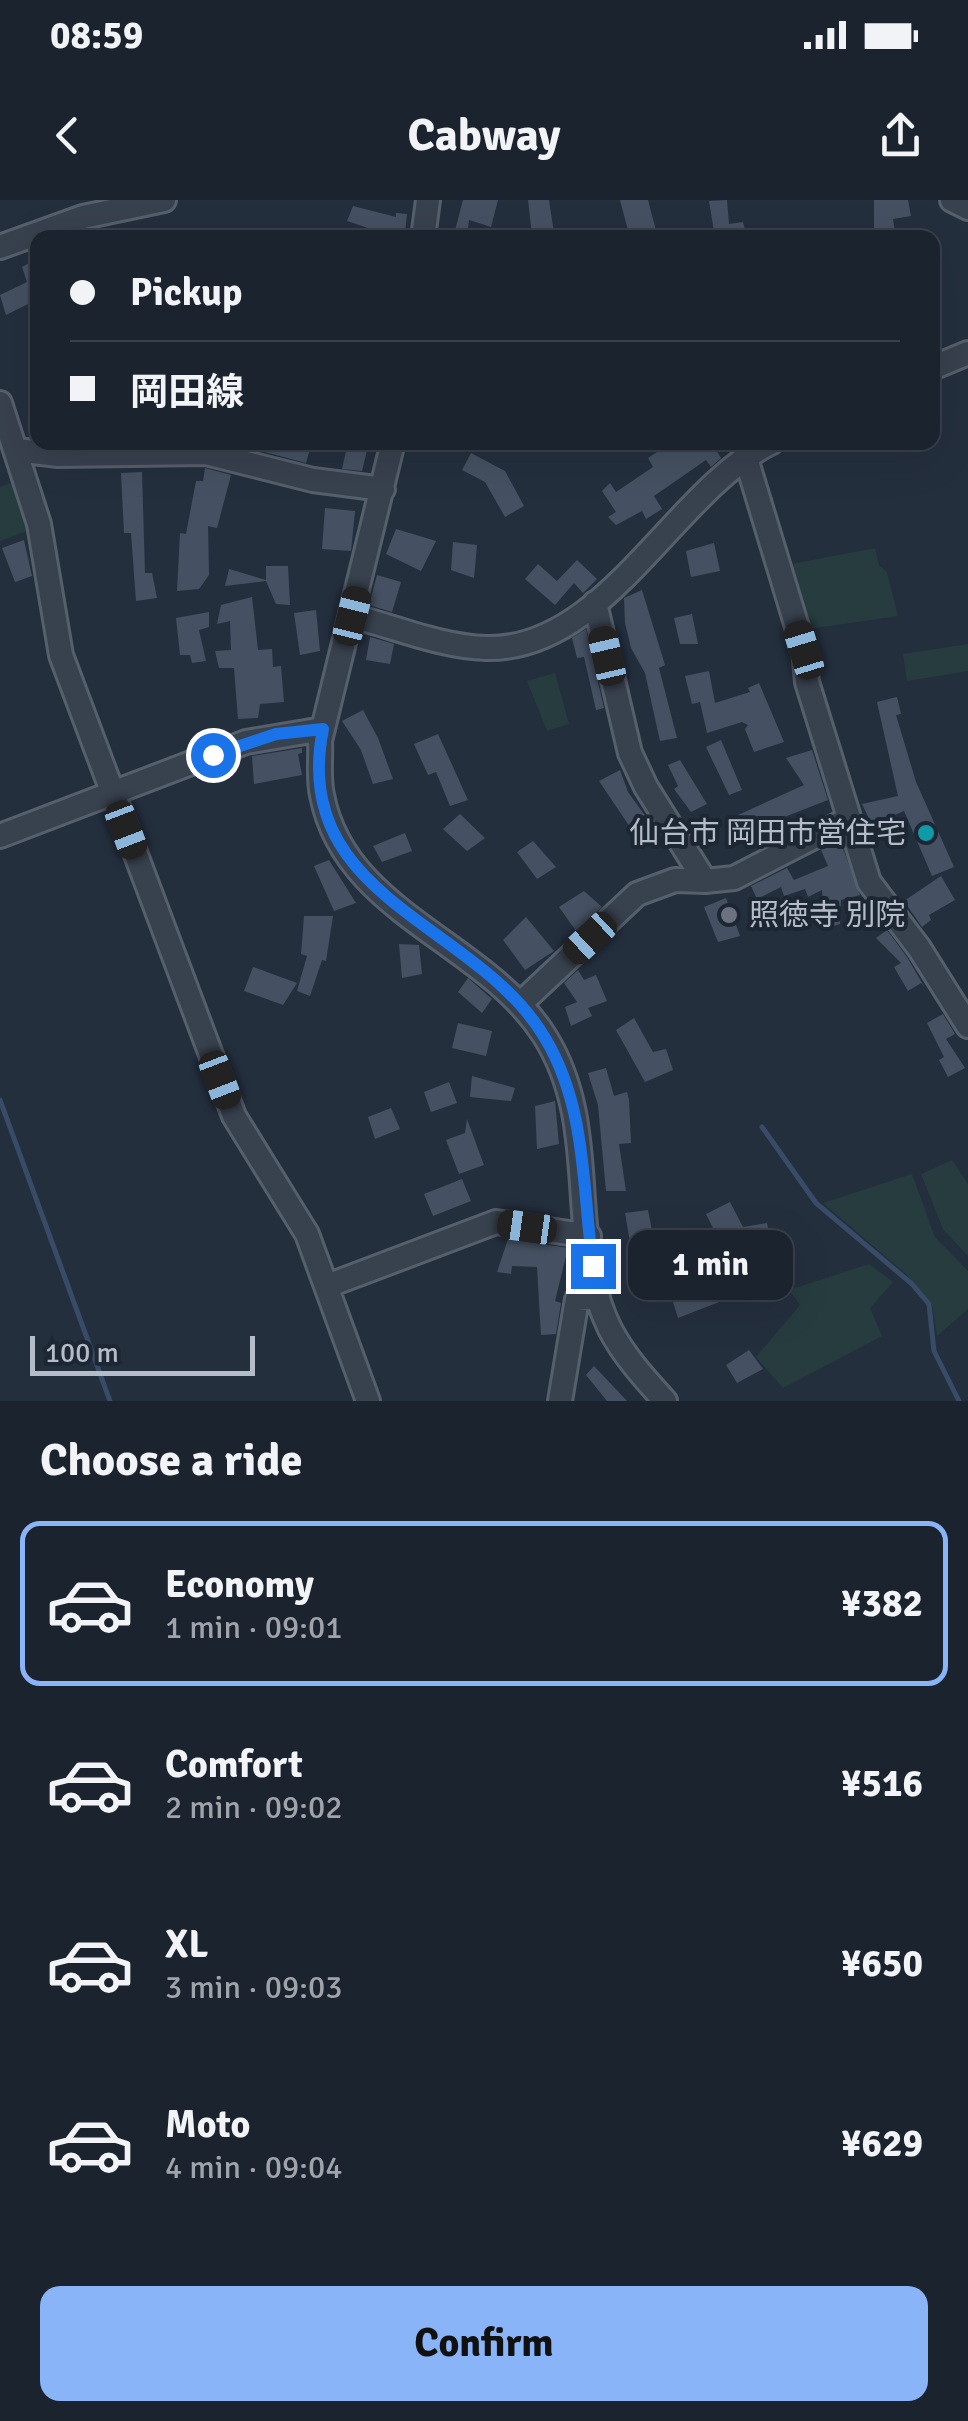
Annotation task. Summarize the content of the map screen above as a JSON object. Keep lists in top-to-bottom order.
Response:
{
  "places": ["仙台市 岡田市営住宅", "照徳寺 別院"],
  "scale_bar": "100 m",
  "page": {
    "status": "08:59",
    "header": "Cabway",
    "banner": ["Pickup", "岡田線"],
    "bubble": "1 min",
    "scale": "100 m",
    "heading": "Choose a ride",
    "list": [
      {
        "name": "Economy",
        "note": "1 min · 09:01",
        "value": "¥382"
      },
      {
        "name": "Comfort",
        "note": "2 min · 09:02",
        "value": "¥516"
      },
      {
        "name": "XL",
        "note": "3 min · 09:03",
        "value": "¥650"
      },
      {
        "name": "Moto",
        "note": "4 min · 09:04",
        "value": "¥629"
      }
    ],
    "buttons": "Confirm"
  }
}
